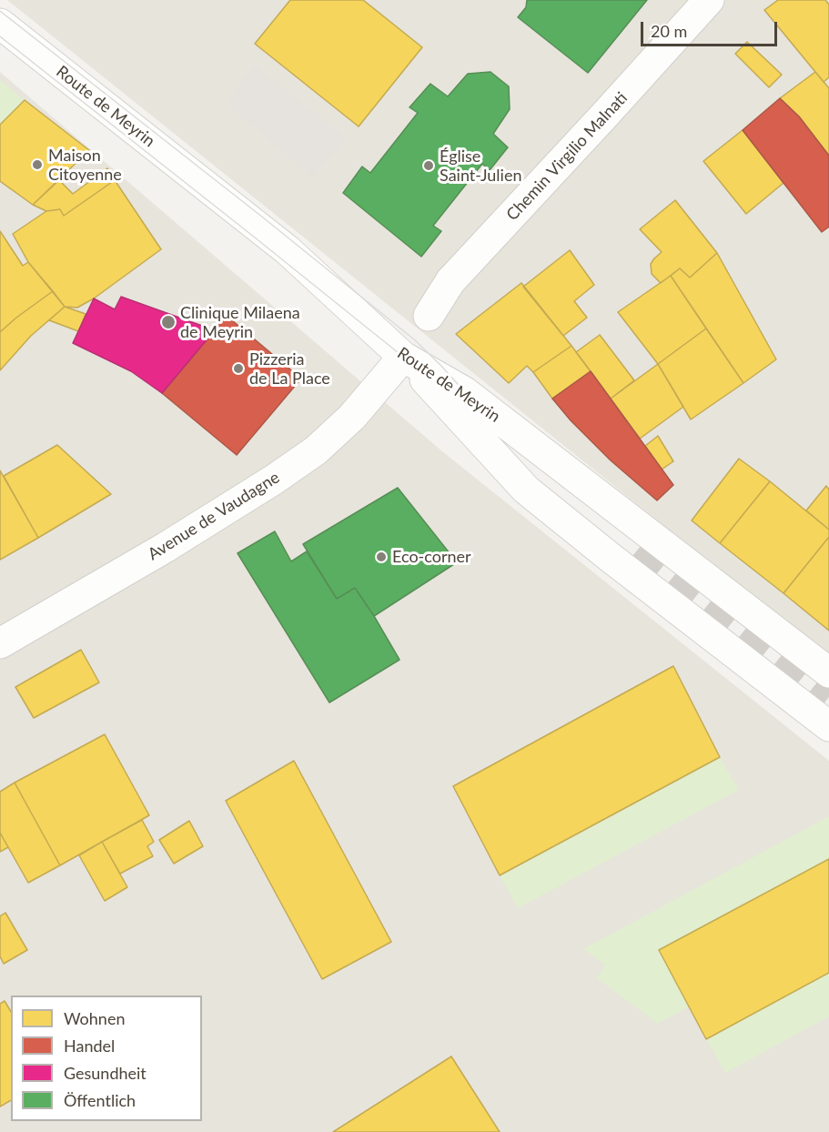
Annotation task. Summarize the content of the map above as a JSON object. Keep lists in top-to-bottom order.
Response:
{
  "streets": {
    "street": ["Route de Meyrin", "Chemin Virgilio Malnati", "Avenue de Vaudagne"]
  },
  "crossings": [
    ["Route de Meyrin", "Avenue de Vaudagne"]
  ],
  "places": [
    "Maison Citoyenne",
    "Église Saint-Julien",
    "Clinique Milaena de Meyrin",
    "Pizzeria de La Place",
    "Eco-corner"
  ],
  "legend": [
    "Wohnen",
    "Handel",
    "Gesundheit",
    "Öffentlich"
  ],
  "scale_bar": "20 m"
}
